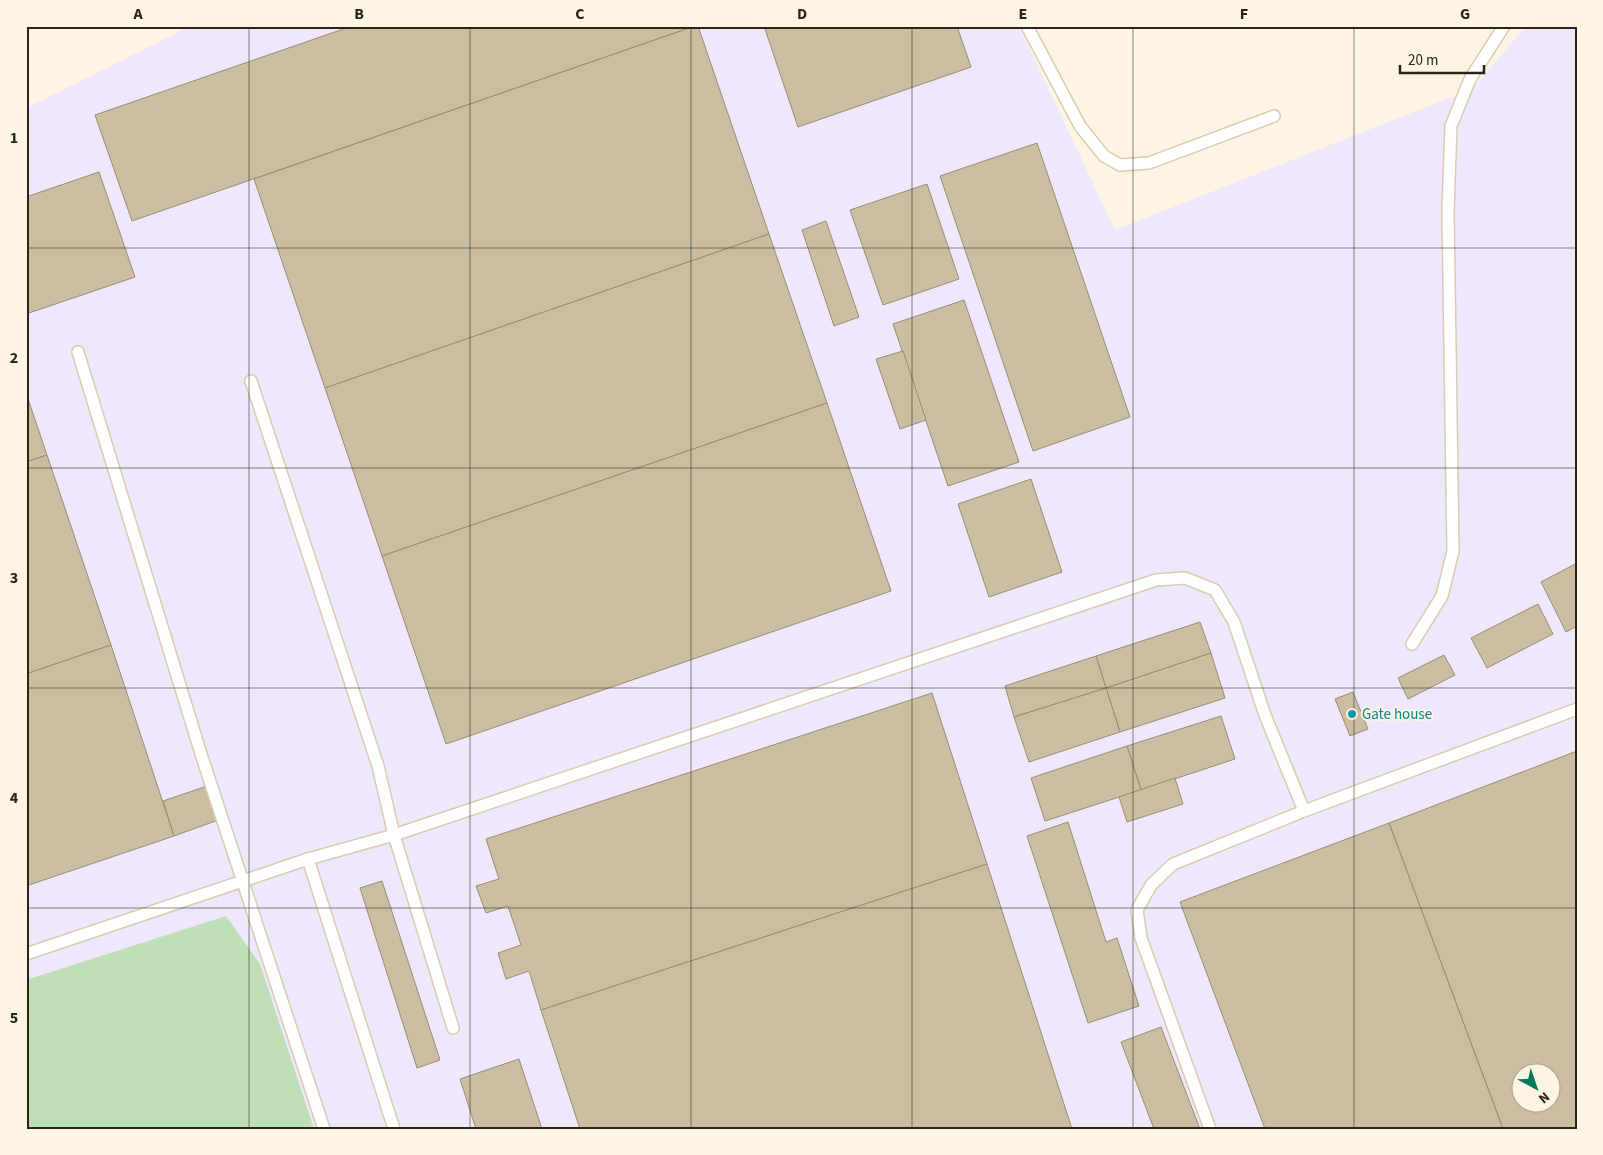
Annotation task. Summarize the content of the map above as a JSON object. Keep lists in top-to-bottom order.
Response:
{
  "places": ["Gate house"],
  "scale_bar": "20 m",
  "north": "bottom right",
  "grid": {
    "columns": [
      "A",
      "B",
      "C",
      "D",
      "E",
      "F",
      "G"
    ],
    "rows": [
      "1",
      "2",
      "3",
      "4",
      "5"
    ]
  }
}
